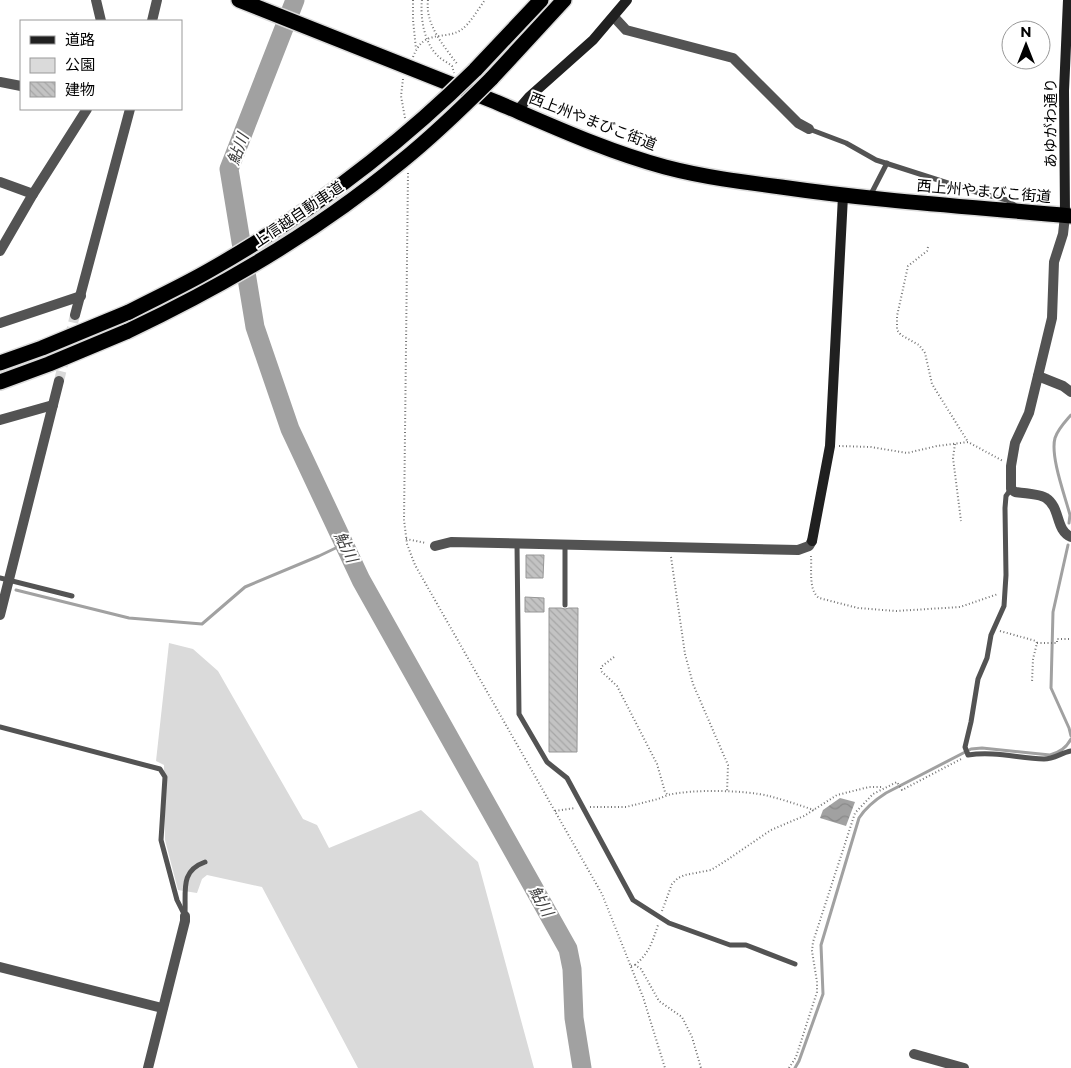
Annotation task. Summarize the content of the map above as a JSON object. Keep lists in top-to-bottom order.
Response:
{
  "streets": {
    "highway": ["西上州やまびこ街道", "上信越自動車道"],
    "street": ["あゆがわ通り"]
  },
  "crossings": [
    ["西上州やまびこ街道", "あゆがわ通り"]
  ],
  "water": ["鮎川"],
  "legend": ["道路", "公園", "建物"],
  "north": "top"
}
